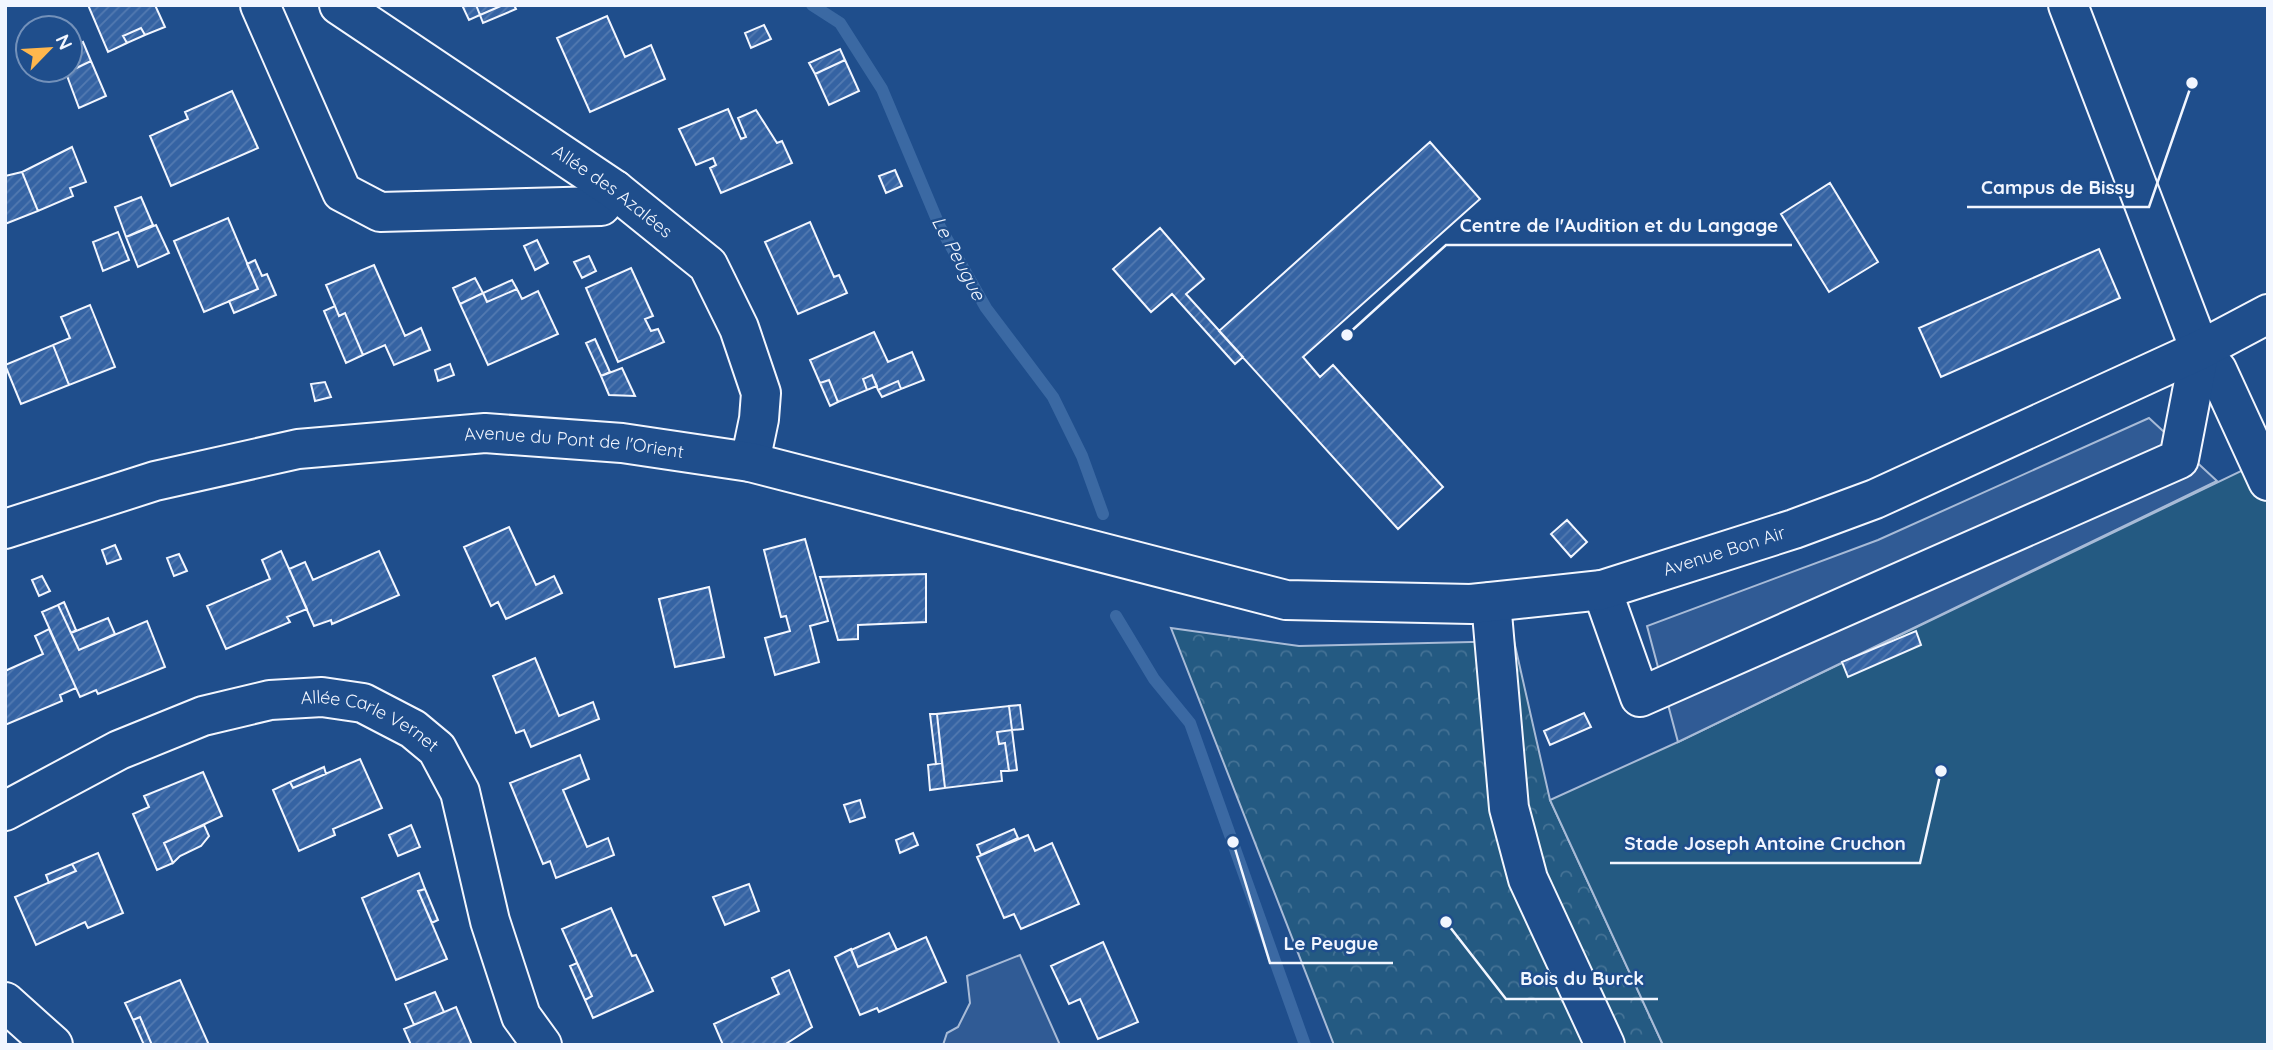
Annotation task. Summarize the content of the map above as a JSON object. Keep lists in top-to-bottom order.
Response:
{
  "streets": {
    "main road": [
      "Allée des Azalées",
      "Avenue du Pont de l'Orient",
      "Avenue Bon Air",
      "Allée Carle Vernet"
    ]
  },
  "crossings": [
    ["Allée des Azalées", "Avenue du Pont de l'Orient"],
    ["Avenue du Pont de l'Orient", "Avenue Bon Air"]
  ],
  "water": ["Le Peugue"],
  "places": [
    "Campus de Bissy",
    "Centre de l'Audition et du Langage",
    "Stade Joseph Antoine Cruchon",
    "Le Peugue",
    "Bois du Burck"
  ],
  "north": "top right"
}
